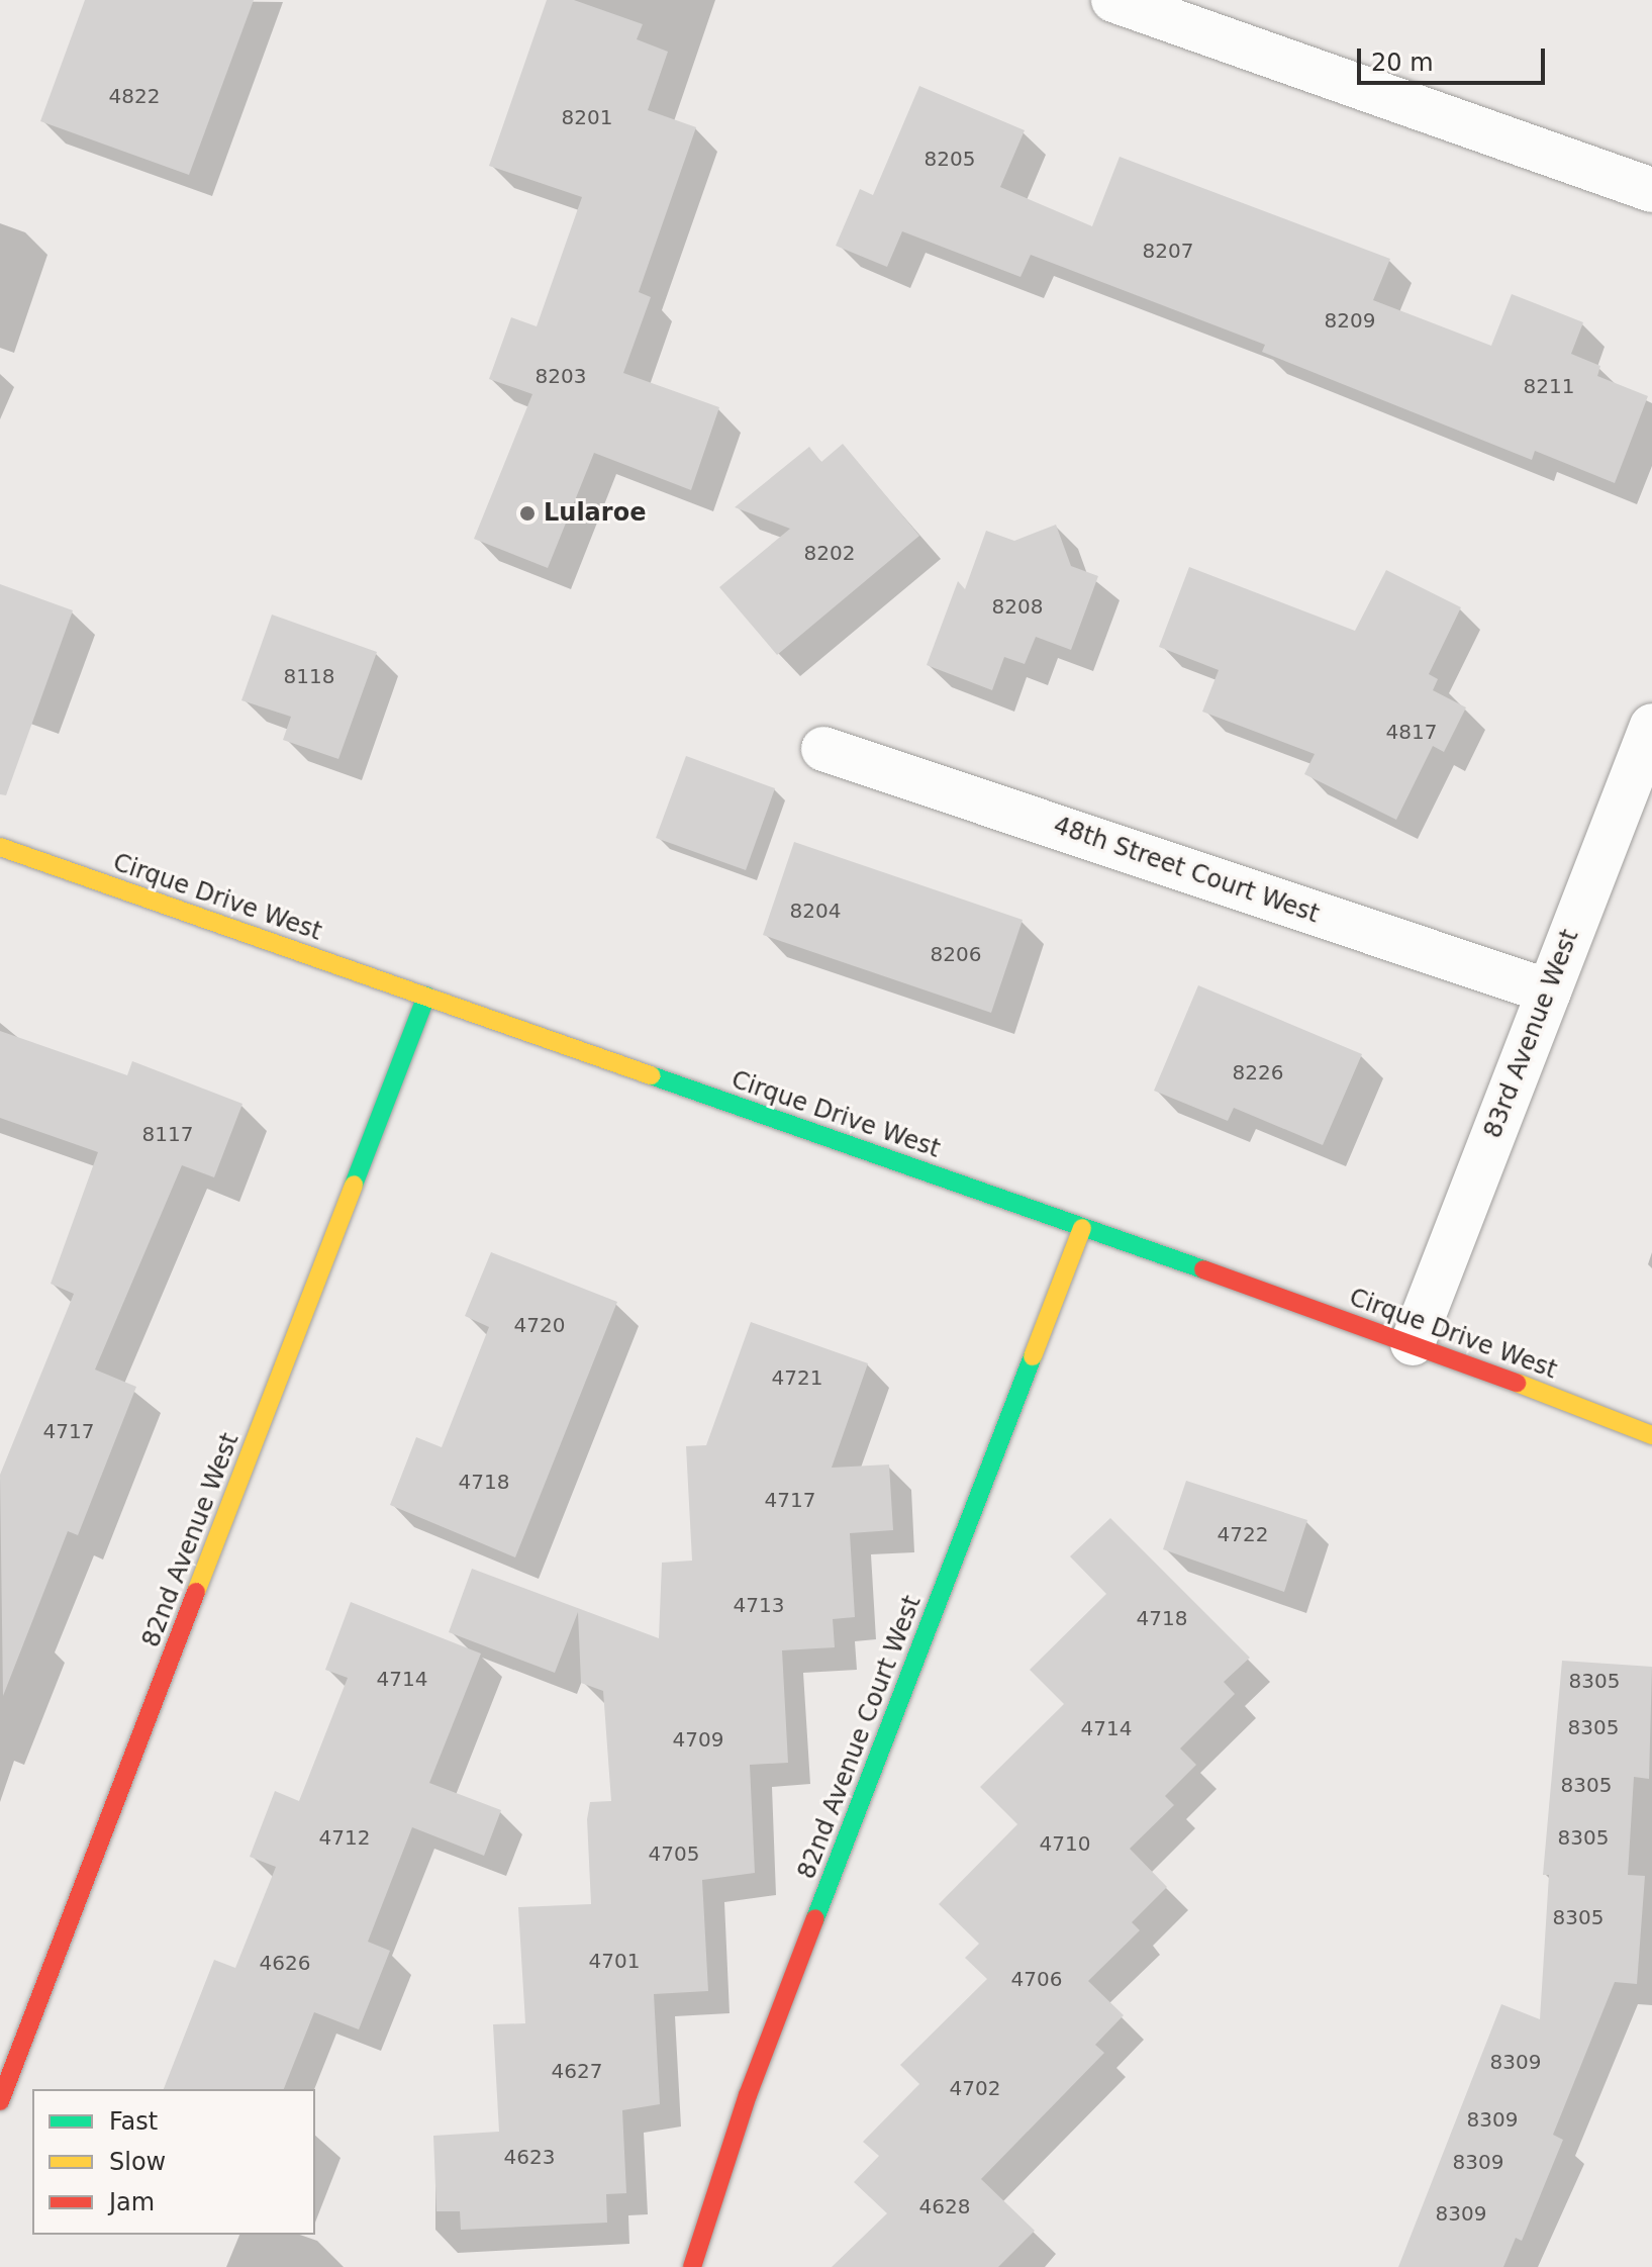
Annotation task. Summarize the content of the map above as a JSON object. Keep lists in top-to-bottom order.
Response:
{
  "streets": {
    "street": [
      "48th Street Court West",
      "Cirque Drive West",
      "83rd Avenue West",
      "82nd Avenue West",
      "82nd Avenue Court West"
    ]
  },
  "crossings": [
    ["48th Street Court West", "83rd Avenue West"],
    ["Cirque Drive West", "83rd Avenue West"],
    ["Cirque Drive West", "82nd Avenue West"],
    ["Cirque Drive West", "82nd Avenue Court West"]
  ],
  "places": ["Lularoe"],
  "house_numbers": [
    "4822",
    "8201",
    "8205",
    "8207",
    "8209",
    "8203",
    "8211",
    "8202",
    "8208",
    "8118",
    "4817",
    "8204",
    "8206",
    "8226",
    "8117",
    "4720",
    "4721",
    "4717",
    "4718",
    "4717",
    "4722",
    "4713",
    "4718",
    "4714",
    "8305",
    "8305",
    "4714",
    "4709",
    "8305",
    "4712",
    "8305",
    "4710",
    "4705",
    "8305",
    "4701",
    "4626",
    "4706",
    "8309",
    "4627",
    "4702",
    "8309",
    "4623",
    "8309",
    "4628",
    "8309"
  ],
  "legend": ["Fast", "Slow", "Jam"],
  "scale_bar": "20 m"
}
